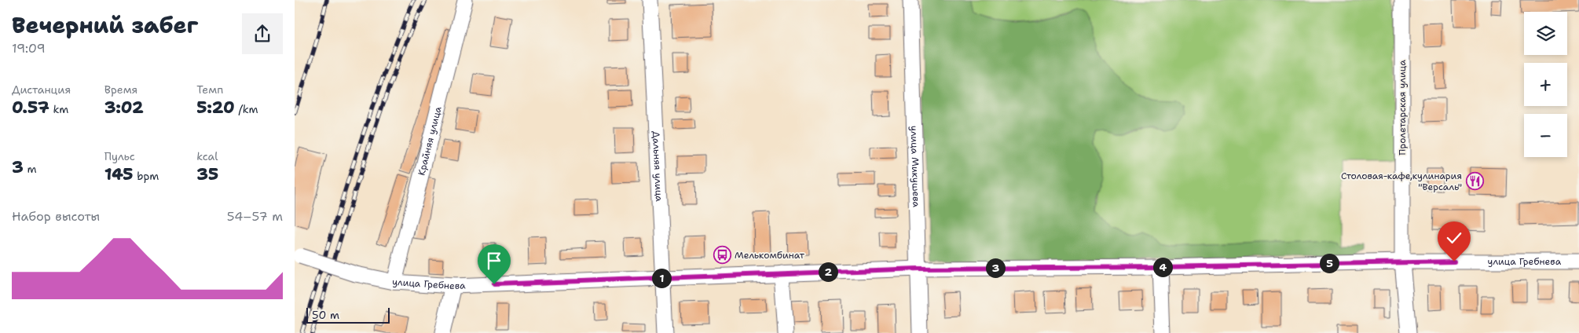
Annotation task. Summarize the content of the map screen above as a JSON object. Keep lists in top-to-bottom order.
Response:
{
  "streets": {
    "street": [
      "Пролетарская улица",
      "Крайняя улица",
      "Дальняя улица",
      "улица Микушева",
      "улица Гребнева"
    ]
  },
  "crossings": [
    ["Пролетарская улица", "улица Гребнева"],
    ["Крайняя улица", "улица Гребнева"],
    ["Дальняя улица", "улица Гребнева"],
    ["улица Микушева", "улица Гребнева"]
  ],
  "places": {
    "restaurant": ["Столовая-кафе,кулинария \"Версаль\""],
    "bus stop": ["Мелькомбинат"]
  },
  "scale_bar": "50 m",
  "page": {
    "heading": ["Вечерний забег", "19:09"],
    "map_buttons": ["+", "−"],
    "stats": [
      ["Дистанция", "0.57 km"],
      ["Время", "3:02"],
      ["Темп", "5:20 /km"],
      ["3 m"],
      ["Пульс", "145 bpm"],
      ["kcal", "35"]
    ],
    "chart": ["Набор высоты", "54–57 m"],
    "pins": [
      "5",
      "4",
      "3",
      "2",
      "1"
    ],
    "scale": "50 m"
  }
}
